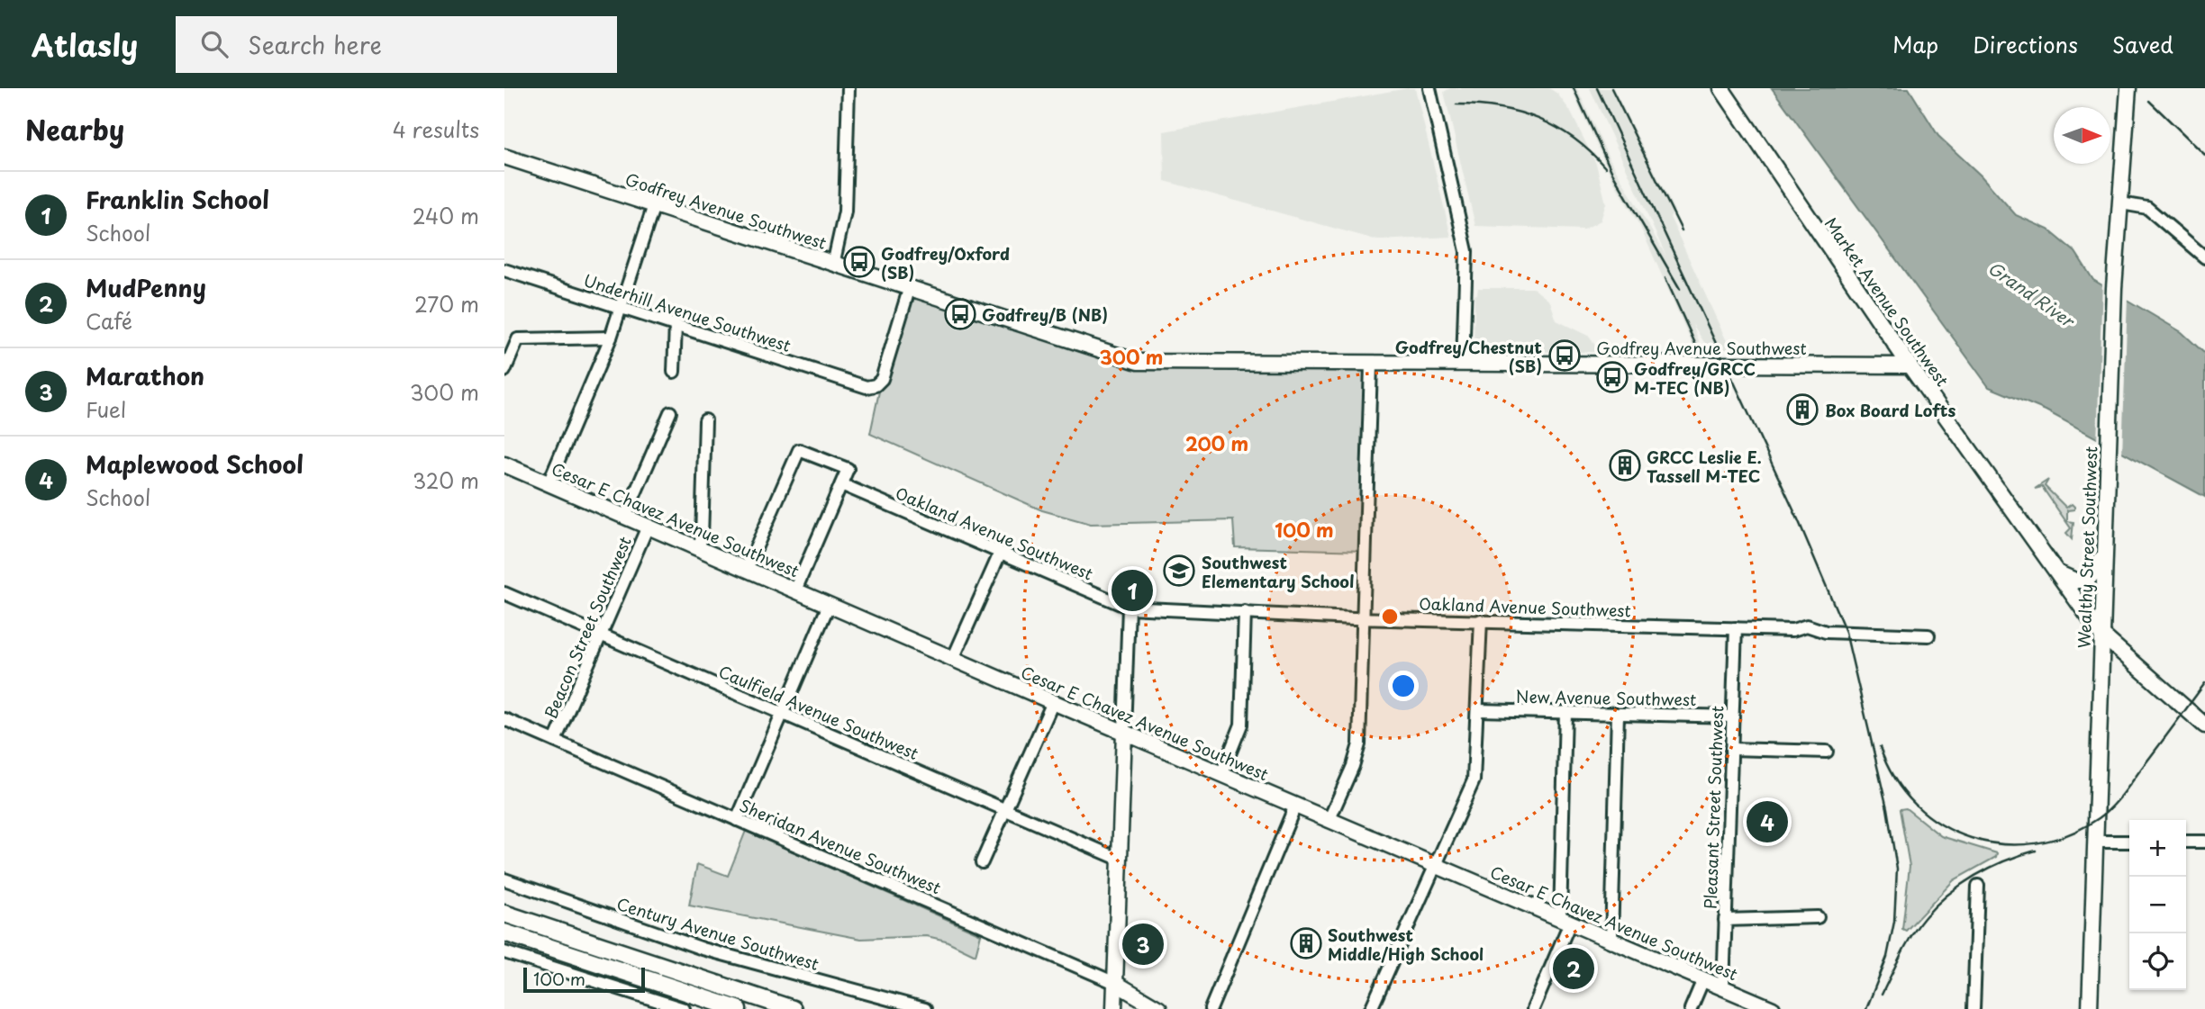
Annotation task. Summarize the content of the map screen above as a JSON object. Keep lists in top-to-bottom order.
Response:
{
  "streets": {
    "main road": [
      "Godfrey Avenue Southwest",
      "Market Avenue Southwest",
      "Cesar E Chavez Avenue Southwest",
      "Wealthy Street Southwest",
      "Sheridan Avenue Southwest"
    ],
    "street": [
      "Underhill Avenue Southwest",
      "Oakland Avenue Southwest",
      "Beacon Street Southwest",
      "New Avenue Southwest",
      "Caulfield Avenue Southwest",
      "Pleasant Street Southwest",
      "Century Avenue Southwest"
    ]
  },
  "crossings": [
    ["Godfrey Avenue Southwest", "Market Avenue Southwest"],
    ["Godfrey Avenue Southwest", "Underhill Avenue Southwest"],
    ["Market Avenue Southwest", "Wealthy Street Southwest"],
    ["Cesar E Chavez Avenue Southwest", "Beacon Street Southwest"],
    ["Cesar E Chavez Avenue Southwest", "Pleasant Street Southwest"],
    ["Oakland Avenue Southwest", "Pleasant Street Southwest"],
    ["Beacon Street Southwest", "Caulfield Avenue Southwest"],
    ["Beacon Street Southwest", "Sheridan Avenue Southwest"],
    ["New Avenue Southwest", "Pleasant Street Southwest"]
  ],
  "water": ["Grand River"],
  "places": {
    "bus stop": [
      "Godfrey/Oxford (SB)",
      "Godfrey/B (NB)",
      "Godfrey/Chestnut (SB)",
      "Godfrey/GRCC M-TEC (NB)"
    ],
    "building": ["Box Board Lofts", "GRCC Leslie E. Tassell M-TEC", "Southwest Middle/High School"],
    "school or university": ["Southwest Elementary School"]
  },
  "scale_bar": "100 m",
  "north": "right",
  "page": {
    "header": "Atlasly",
    "search": "Search here",
    "nav": ["Map", "Directions", "Saved"],
    "heading": ["Nearby", "4 results"],
    "list": [
      {
        "mark": "1",
        "name": "Franklin School",
        "note": "School",
        "value": "240 m"
      },
      {
        "mark": "2",
        "name": "MudPenny",
        "note": "Café",
        "value": "270 m"
      },
      {
        "mark": "3",
        "name": "Marathon",
        "note": "Fuel",
        "value": "300 m"
      },
      {
        "mark": "4",
        "name": "Maplewood School",
        "note": "School",
        "value": "320 m"
      }
    ],
    "pins": [
      "1",
      "4",
      "3",
      "2"
    ],
    "map_buttons": ["+", "−"],
    "scale": "100 m"
  },
  "rings": ["300 m", "200 m", "100 m"]
}
